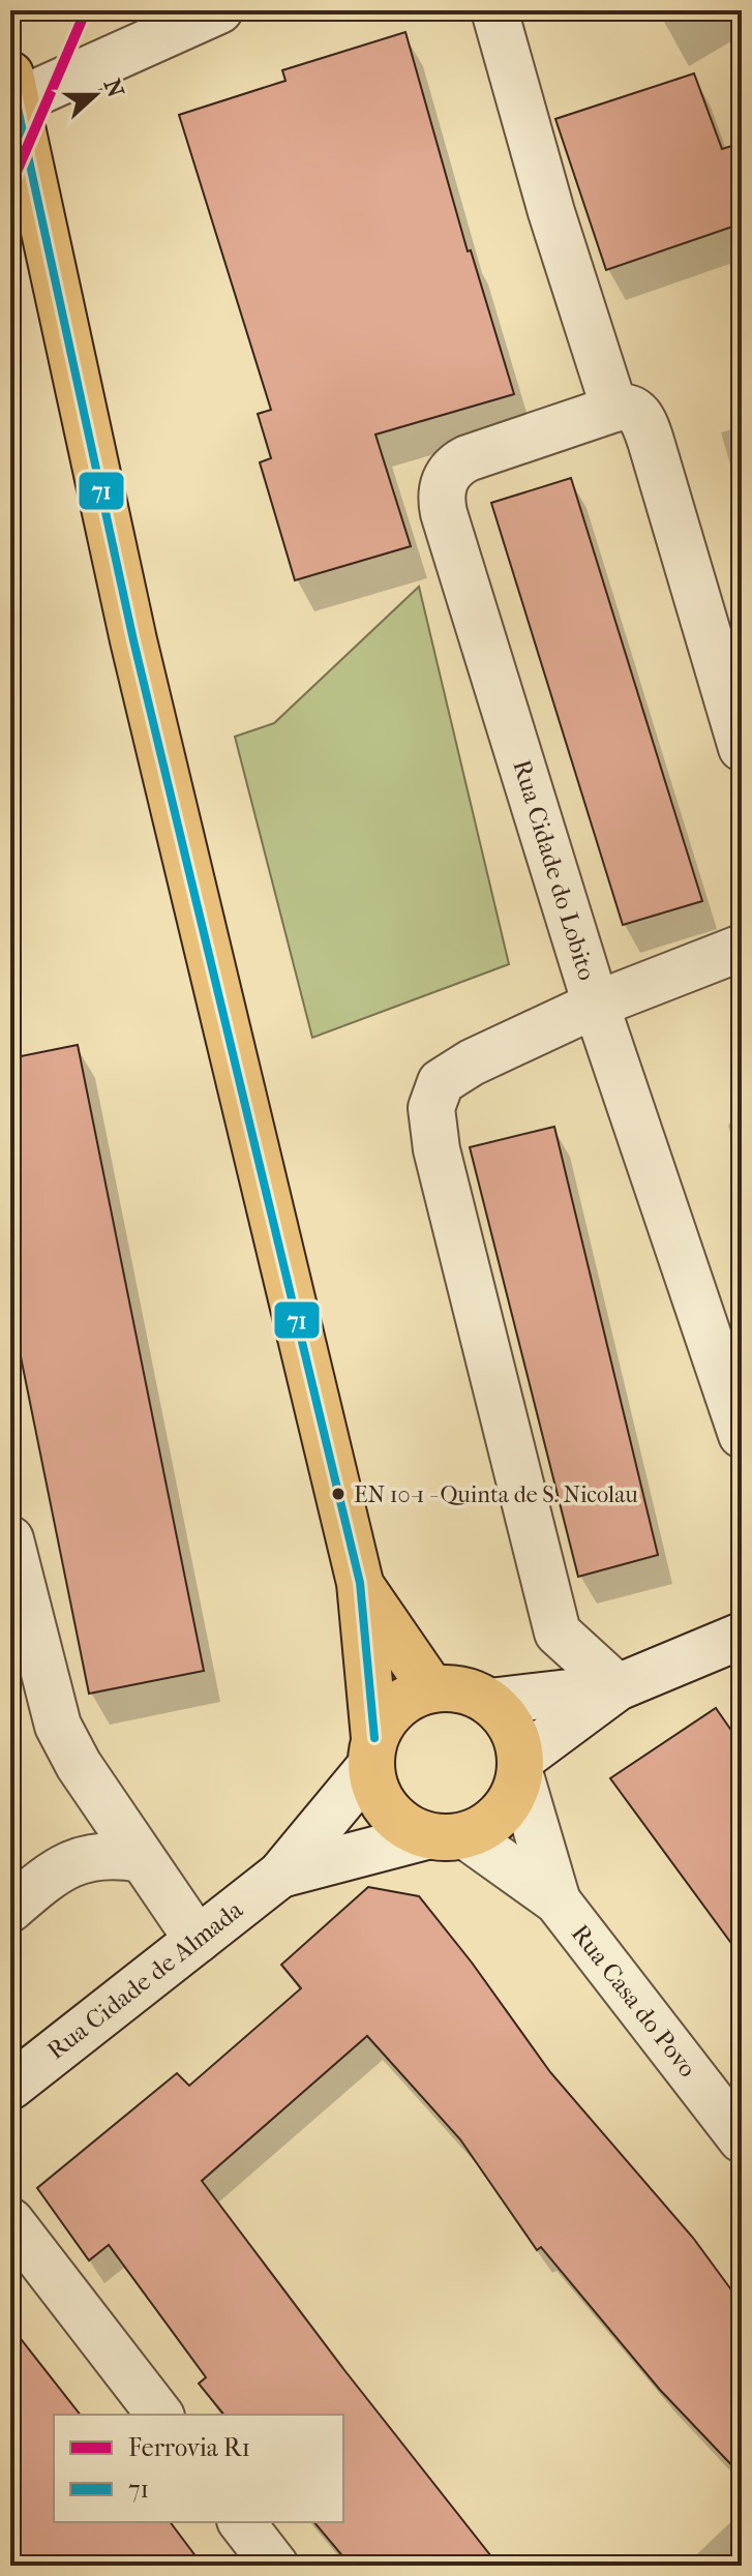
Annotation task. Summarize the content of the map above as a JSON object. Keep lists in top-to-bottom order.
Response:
{
  "streets": {
    "street": ["Rua Cidade do Lobito", "Rua Cidade de Almada", "Rua Casa do Povo"]
  },
  "crossings": [
    ["Rua Cidade de Almada", "Rua Casa do Povo"]
  ],
  "places": ["EN 10-1 - Quinta de S. Nicolau"],
  "lines": ["rail line R1", "transit line 71"],
  "legend": ["Ferrovia R1", "71"],
  "north": "right"
}
